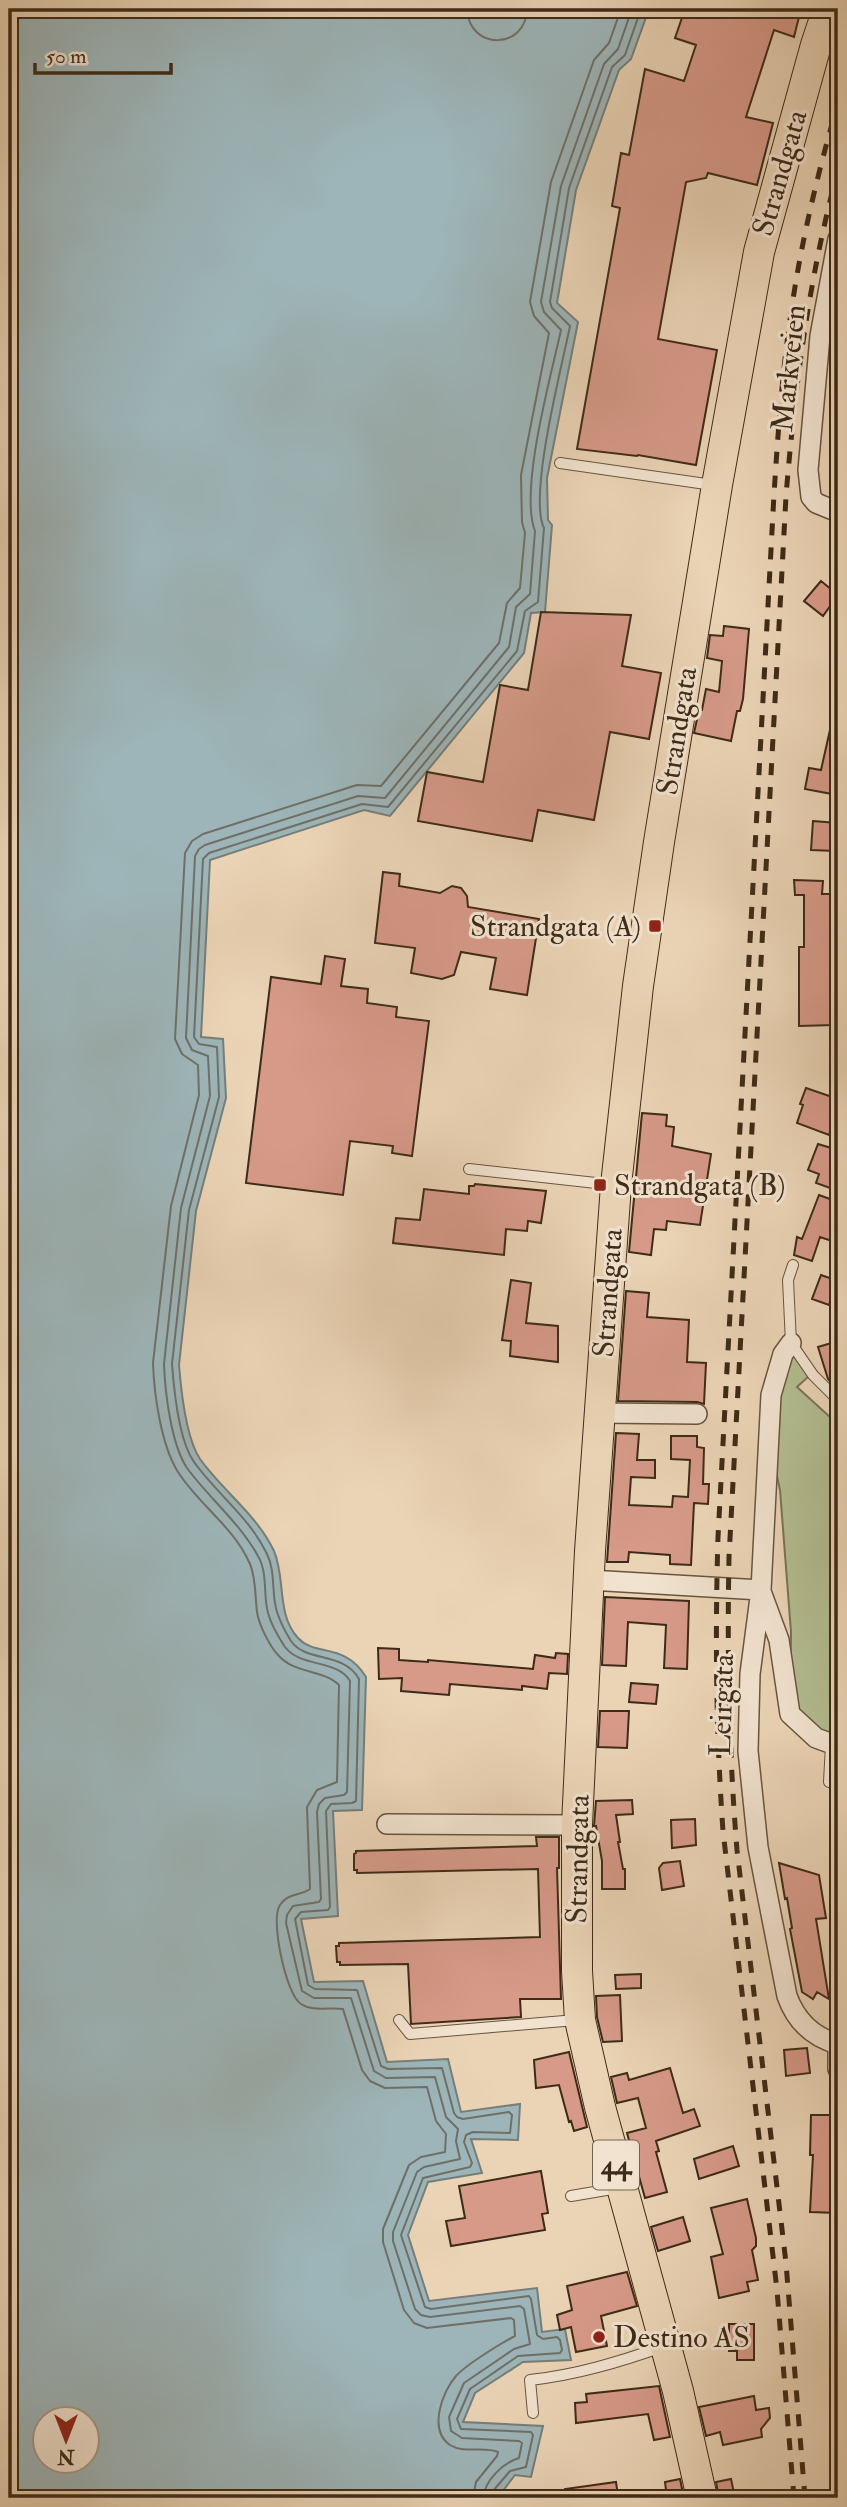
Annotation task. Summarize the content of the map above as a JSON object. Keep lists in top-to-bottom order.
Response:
{
  "streets": {
    "main road": ["Strandgata", "44"],
    "street": ["Markveien", "Leirgata"]
  },
  "places": {
    "transit": ["Strandgata (A)", "Strandgata (B)"],
    "other": ["Destino AS"]
  },
  "scale_bar": "50 m",
  "north": "bottom"
}
